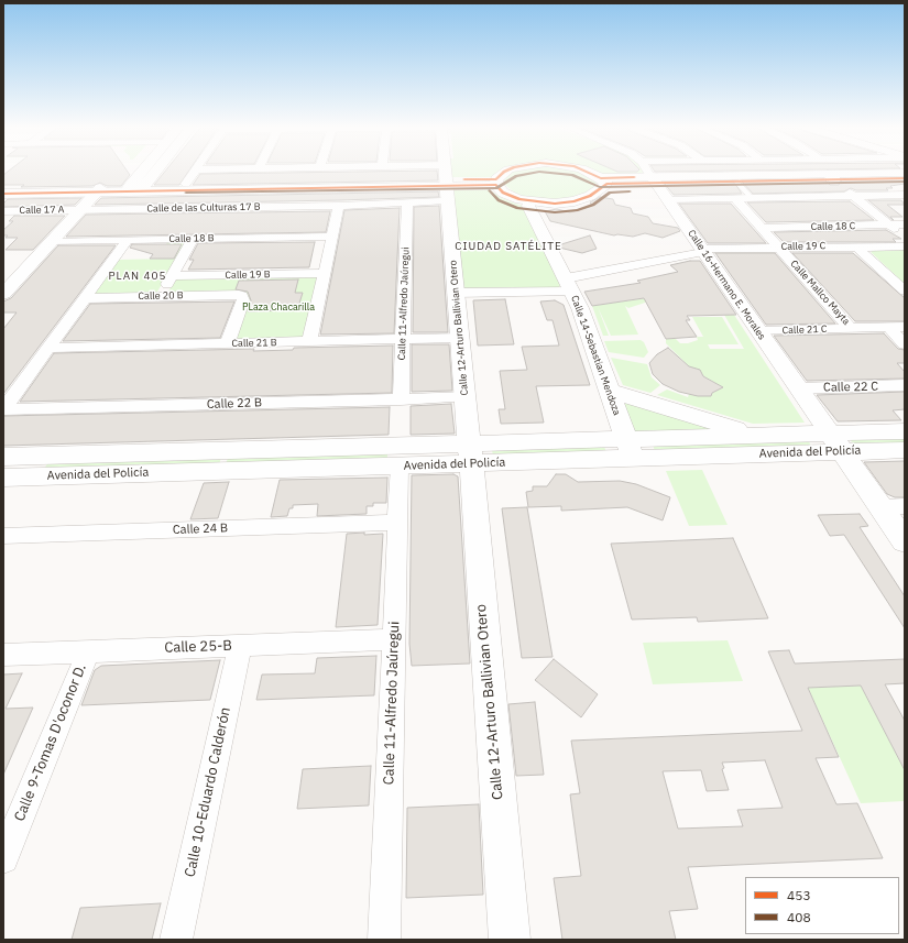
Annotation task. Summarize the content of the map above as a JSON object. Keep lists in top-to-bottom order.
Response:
{
  "streets": {
    "main road": [
      "Calle 16-Hermano E. Morales",
      "Calle 12-Arturo Ballivian Otero",
      "Calle 14-Sebastian Mendoza",
      "Avenida del Policía"
    ],
    "street": [
      "Calle de las Culturas 17 B",
      "Calle 17 A",
      "Calle 18 C",
      "Calle 18 B",
      "Calle 19 C",
      "Calle 19 B",
      "Calle Mallco Mayta",
      "Calle 20 B",
      "Calle 11-Alfredo Jaúregui",
      "Calle 21 C",
      "Calle 21 B",
      "Calle 22 C",
      "Calle 22 B",
      "Calle 24 B",
      "Calle 25-B",
      "Calle 9-Tomas D'oconor D.",
      "Calle 10-Eduardo Calderón"
    ]
  },
  "crossings": [
    ["Calle de las Culturas 17 B", "Calle 17 A"],
    ["Calle 18 C", "Calle Mallco Mayta"],
    ["Calle 19 C", "Calle 16-Hermano E. Morales"],
    ["Calle 19 C", "Calle Mallco Mayta"],
    ["Calle 19 C", "Calle 12-Arturo Ballivian Otero"],
    ["Calle 19 C", "Calle 14-Sebastian Mendoza"],
    ["Calle 16-Hermano E. Morales", "Calle 21 C"],
    ["Calle 16-Hermano E. Morales", "Calle 22 C"],
    ["Calle 16-Hermano E. Morales", "Avenida del Policía"],
    ["Calle Mallco Mayta", "Calle 21 C"],
    ["Calle 20 B", "Calle 21 B"],
    ["Calle 11-Alfredo Jaúregui", "Calle 21 B"],
    ["Calle 11-Alfredo Jaúregui", "Calle 22 B"],
    ["Calle 11-Alfredo Jaúregui", "Avenida del Policía"],
    ["Calle 11-Alfredo Jaúregui", "Calle 24 B"],
    ["Calle 11-Alfredo Jaúregui", "Calle 25-B"],
    ["Calle 12-Arturo Ballivian Otero", "Calle 21 B"],
    ["Calle 12-Arturo Ballivian Otero", "Calle 22 B"],
    ["Calle 12-Arturo Ballivian Otero", "Avenida del Policía"],
    ["Calle 14-Sebastian Mendoza", "Avenida del Policía"],
    ["Calle 25-B", "Calle 9-Tomas D'oconor D."],
    ["Calle 25-B", "Calle 10-Eduardo Calderón"]
  ],
  "districts": ["CIUDAD SATÉLITE", "PLAN 405"],
  "parks": ["PLaza Chacarilla"],
  "lines": ["transit line 453", "transit line 408"],
  "legend": ["453", "408"]
}
